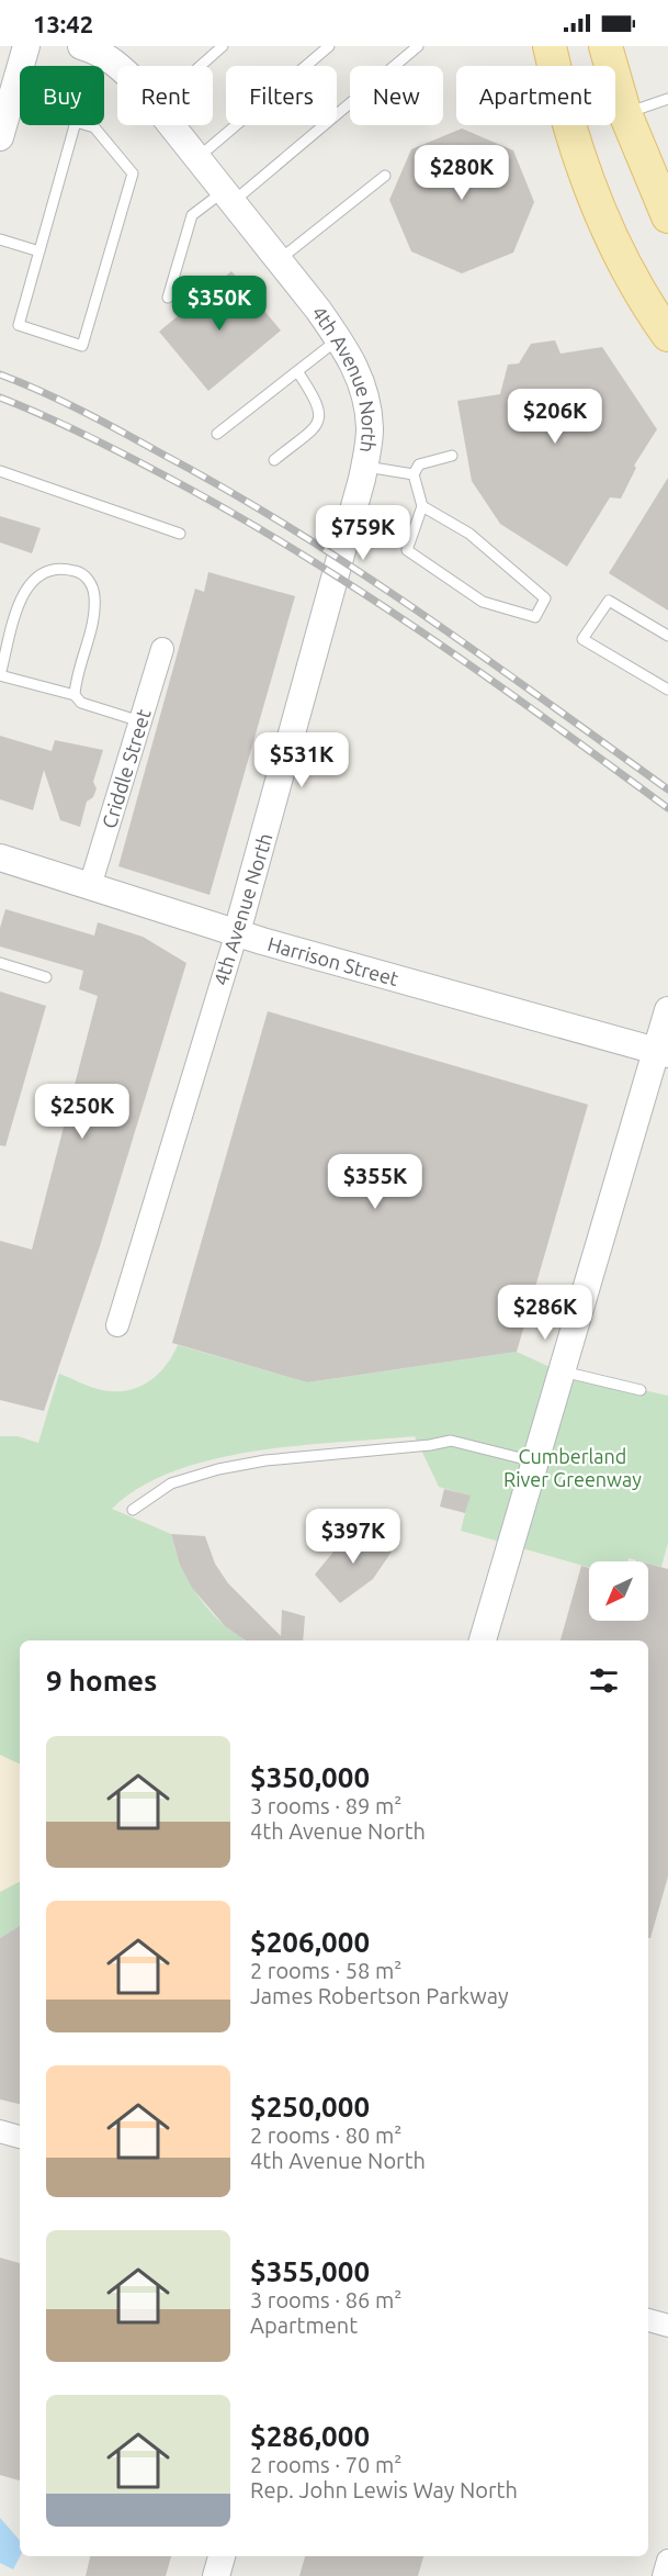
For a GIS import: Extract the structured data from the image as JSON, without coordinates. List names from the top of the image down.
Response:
{
  "streets": {
    "street": ["4th Avenue North", "Criddle Street", "Harrison Street"]
  },
  "crossings": [
    ["4th Avenue North", "Harrison Street"],
    ["Criddle Street", "Harrison Street"]
  ],
  "parks": ["Cumberland River Greenway"],
  "north": "bottom left",
  "page": {
    "status": "13:42",
    "chip": [
      "Buy",
      "Rent",
      "Filters",
      "New",
      "Apartment"
    ],
    "price": [
      "$280K",
      "$350K",
      "$206K",
      "$759K",
      "$531K",
      "$250K",
      "$355K",
      "$286K",
      "$397K"
    ],
    "heading": "9 homes",
    "list": [
      {
        "name": "$350,000",
        "note": "3 rooms · 89 m² · 4th Avenue North"
      },
      {
        "name": "$206,000",
        "note": "2 rooms · 58 m² · James Robertson Parkway"
      },
      {
        "name": "$250,000",
        "note": "2 rooms · 80 m² · 4th Avenue North"
      },
      {
        "name": "$355,000",
        "note": "3 rooms · 86 m² · Apartment"
      },
      {
        "name": "$286,000",
        "note": "2 rooms · 70 m² · Rep. John Lewis Way North"
      }
    ]
  }
}
